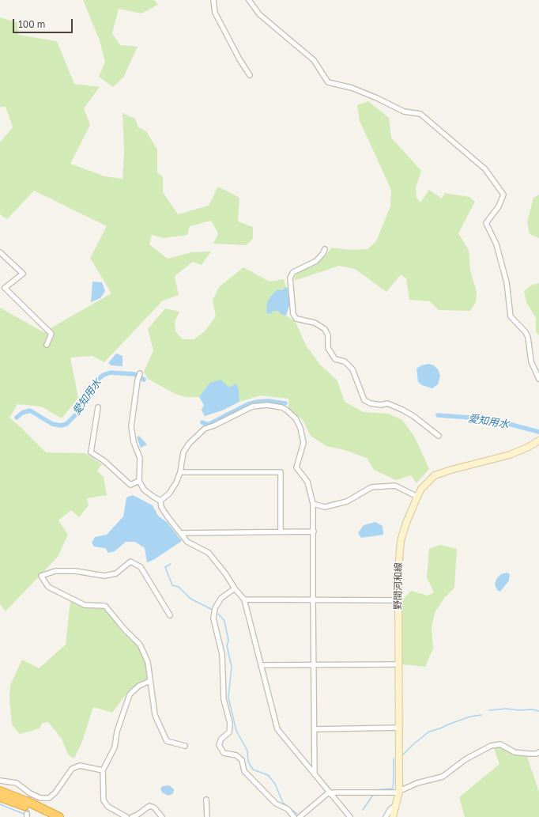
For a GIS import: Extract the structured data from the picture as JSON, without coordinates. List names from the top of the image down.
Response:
{
  "streets": {
    "main road": ["野間河和線"]
  },
  "water": ["愛知用水"],
  "scale_bar": "100 m"
}
